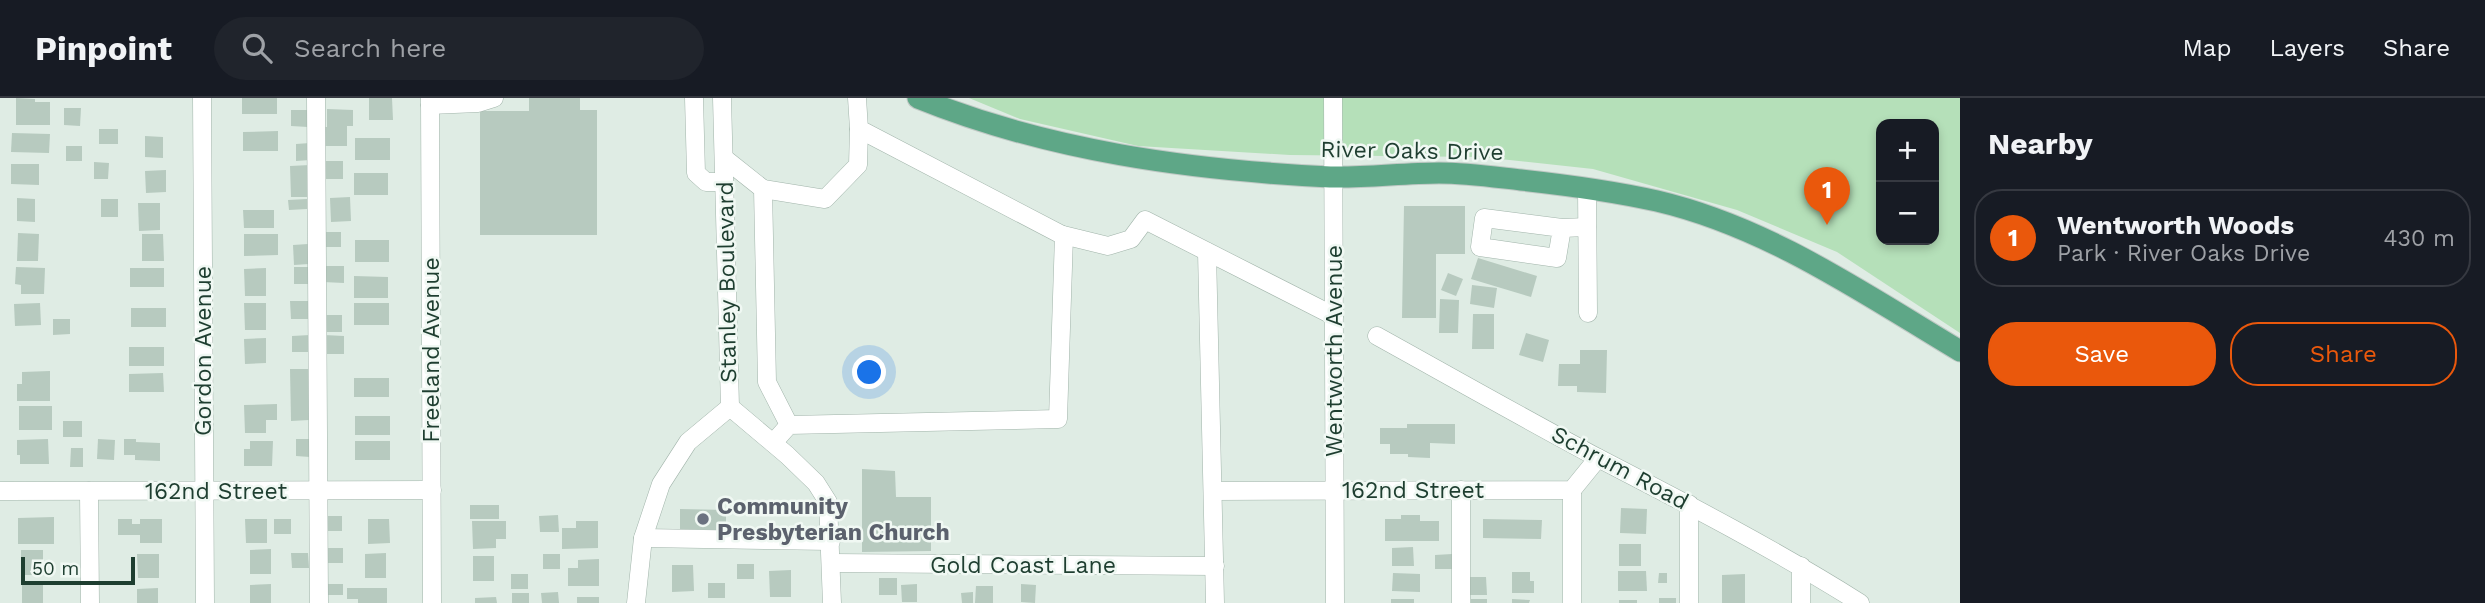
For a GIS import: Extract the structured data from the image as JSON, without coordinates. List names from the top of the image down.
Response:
{
  "streets": {
    "main road": ["River Oaks Drive"],
    "street": [
      "Stanley Boulevard",
      "Freeland Avenue",
      "Gordon Avenue",
      "Wentworth Avenue",
      "Schrum Road",
      "162nd Street",
      "Gold Coast Lane"
    ]
  },
  "crossings": [
    ["River Oaks Drive", "Wentworth Avenue"],
    ["Freeland Avenue", "162nd Street"],
    ["Gordon Avenue", "162nd Street"],
    ["Wentworth Avenue", "162nd Street"]
  ],
  "places": ["Community Presbyterian Church"],
  "scale_bar": "50 m",
  "page": {
    "header": "Pinpoint",
    "search": "Search here",
    "nav": ["Map", "Layers", "Share"],
    "heading": "Nearby",
    "map_buttons": ["+", "−"],
    "pins": "1",
    "list": [
      {
        "mark": "1",
        "name": "Wentworth Woods",
        "note": "Park · River Oaks Drive",
        "value": "430 m"
      }
    ],
    "buttons": ["Save", "Share"],
    "scale": "50 m"
  }
}
